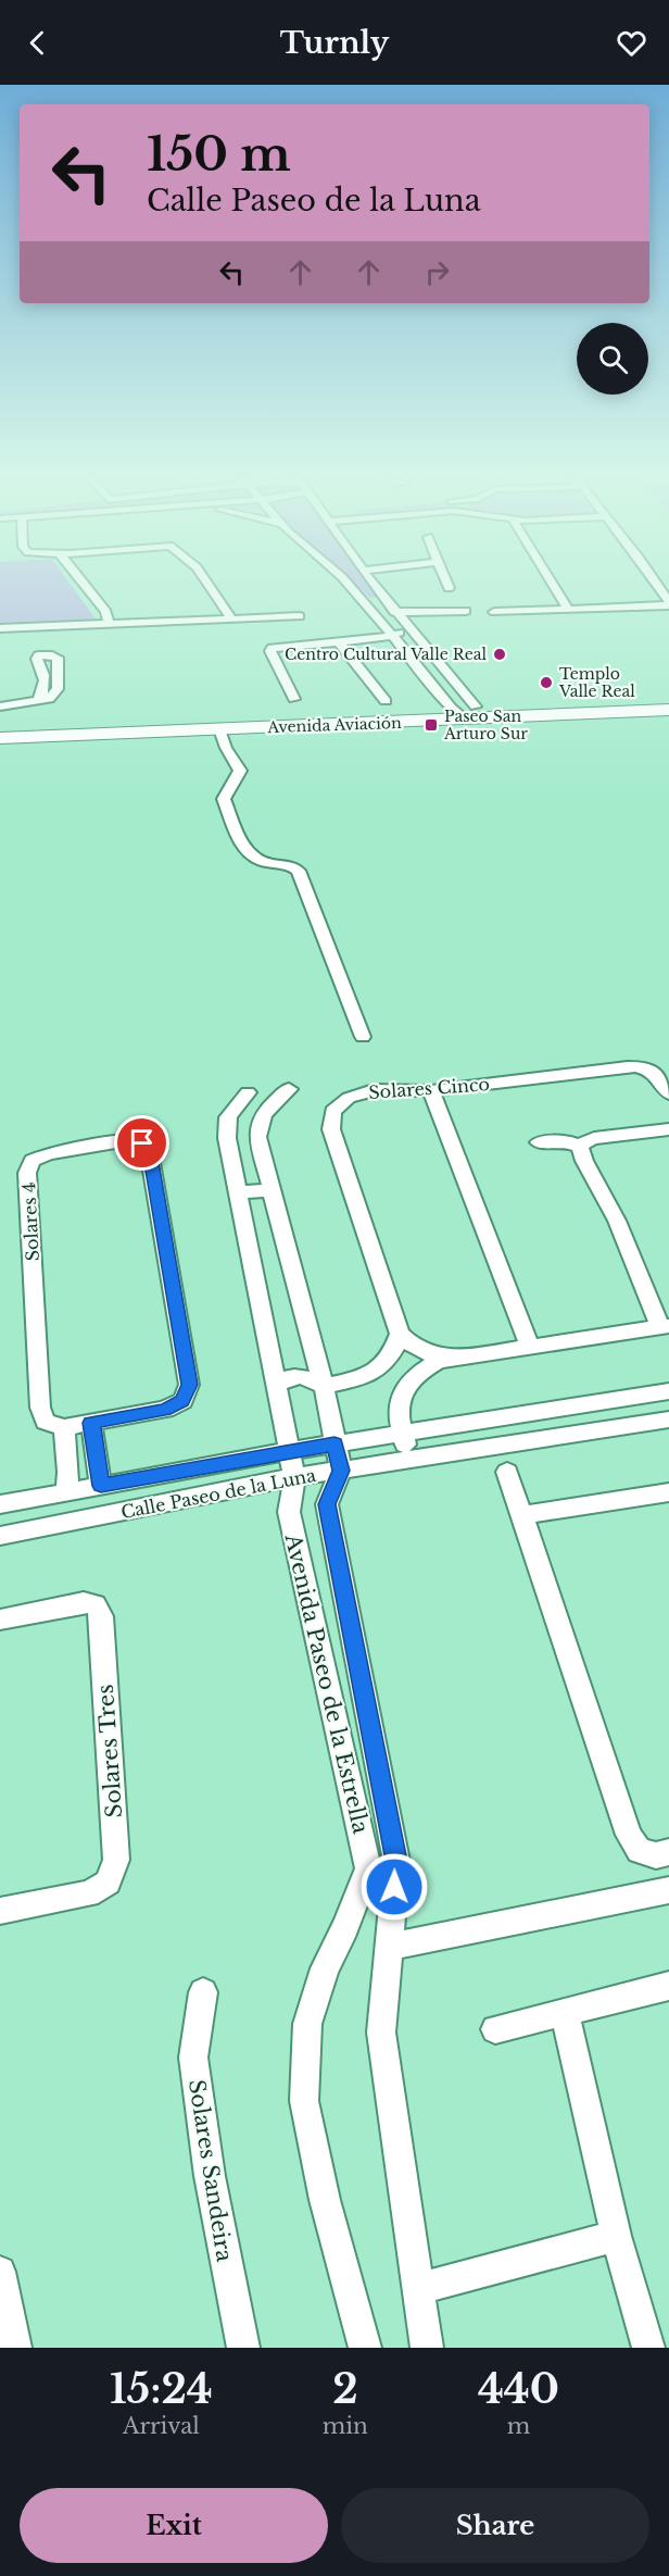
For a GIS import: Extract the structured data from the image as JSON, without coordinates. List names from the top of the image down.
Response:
{
  "streets": {
    "main road": ["Avenida Aviación"],
    "street": [
      "Solares Cinco",
      "Solares 4",
      "Calle Paseo de la Luna",
      "Avenida Paseo de la Estrella",
      "Solares Tres",
      "Solares Sandeira"
    ]
  },
  "crossings": [
    ["Calle Paseo de la Luna", "Avenida Paseo de la Estrella"]
  ],
  "places": {
    "other": ["Centro Cultural Valle Real", "Templo Valle Real"],
    "transit": ["Paseo San Arturo Sur"]
  },
  "page": {
    "header": "Turnly",
    "turn": ["150 m", "Calle Paseo de la Luna"],
    "eta": [
      "15:24",
      "Arrival",
      "2",
      "min",
      "440",
      "m"
    ],
    "buttons": ["Exit", "Share"]
  }
}
